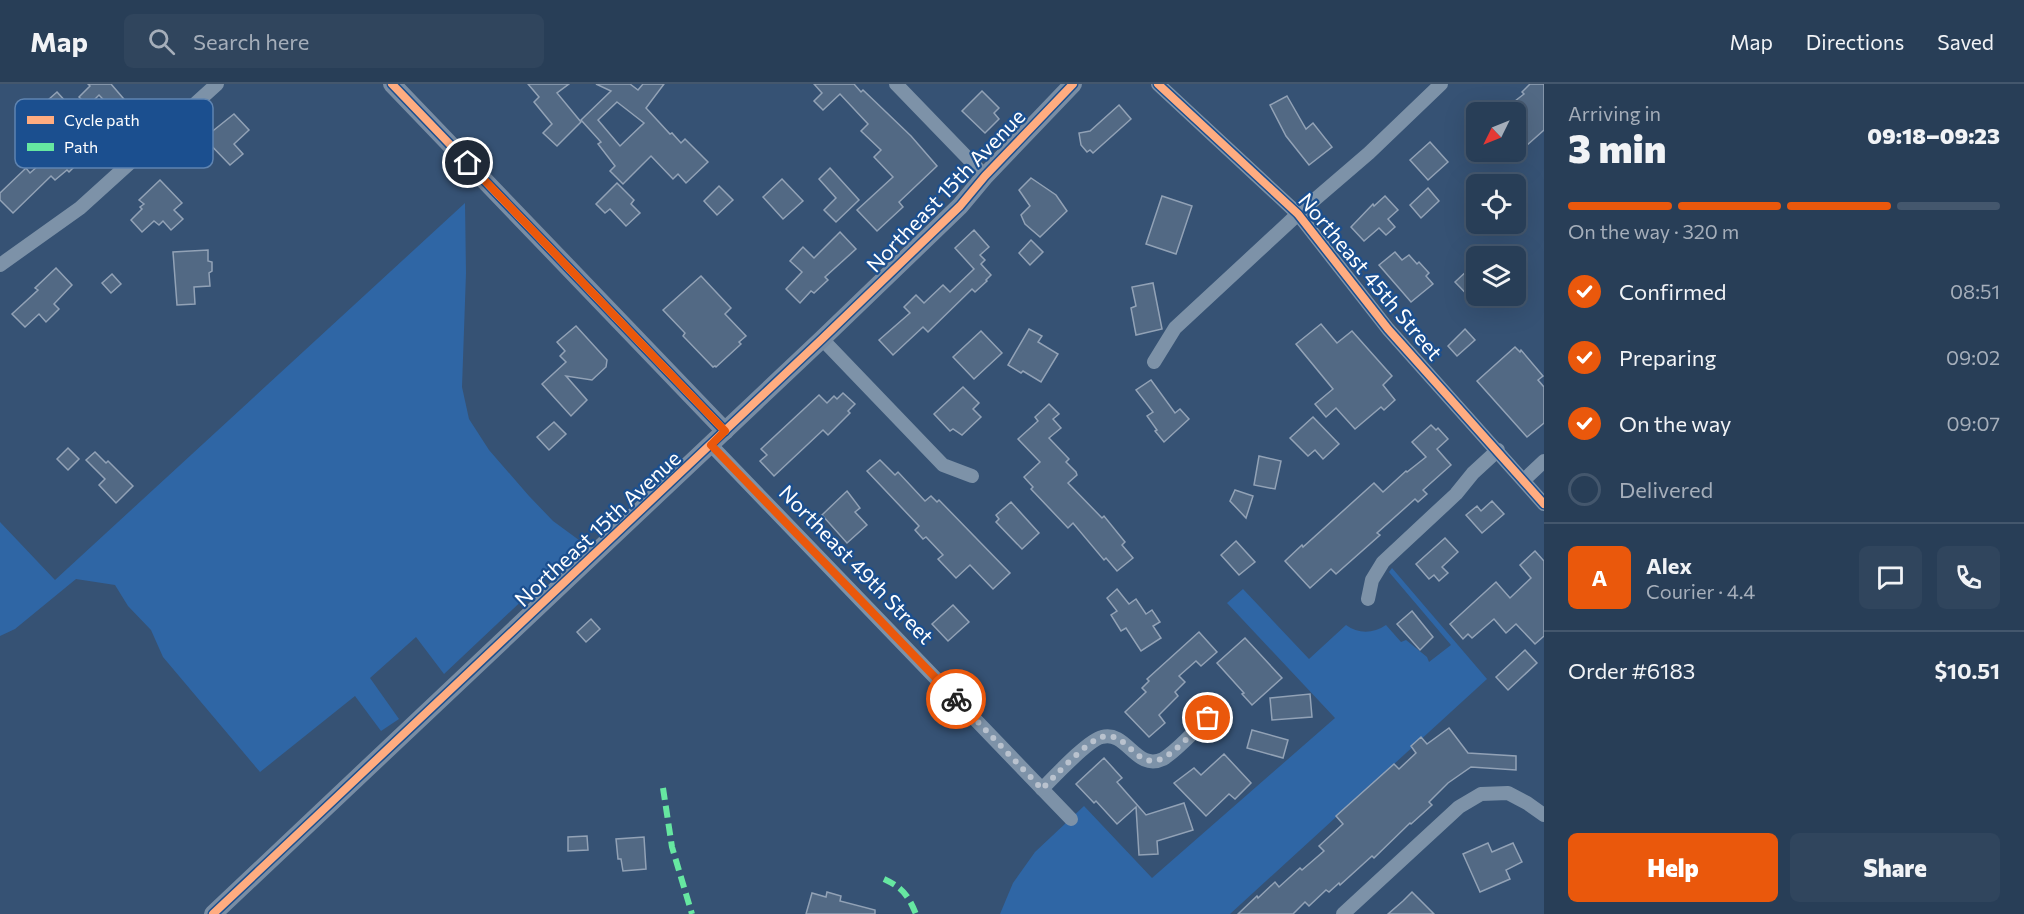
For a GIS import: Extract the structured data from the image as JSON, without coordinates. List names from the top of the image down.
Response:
{
  "streets": {
    "street": ["Northeast 15th Avenue", "Northeast 45th Street", "Northeast 49th Street"]
  },
  "crossings": [
    ["Northeast 15th Avenue", "Northeast 49th Street"]
  ],
  "legend": ["Cycle path", "Path"],
  "north": "bottom left",
  "page": {
    "header": "Map",
    "search": "Search here",
    "nav": ["Map", "Directions", "Saved"],
    "heading": ["3 min", "Arriving in", "09:18–09:23"],
    "panel": [
      "Alex",
      "Courier · 4.4",
      "Order #6183",
      "$10.51"
    ],
    "bar": "On the way · 320 m",
    "list": [
      ["Confirmed", "08:51"],
      ["Preparing", "09:02"],
      ["On the way", "09:07"],
      "Delivered"
    ],
    "round": "A",
    "buttons": ["Help", "Share"]
  }
}
